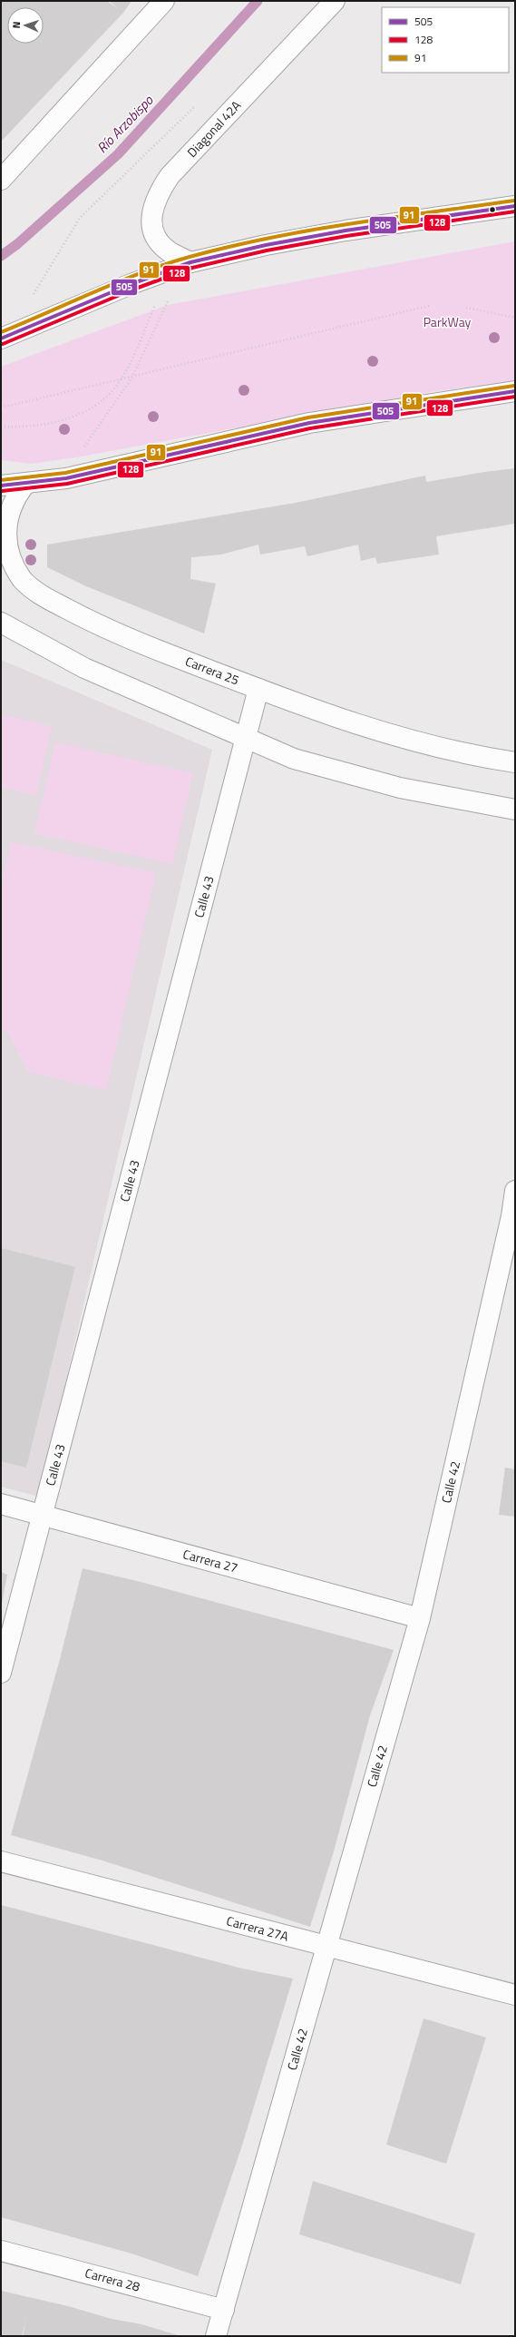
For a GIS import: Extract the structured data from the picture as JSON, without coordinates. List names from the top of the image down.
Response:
{
  "streets": {
    "street": [
      "Diagonal 42A",
      "Carrera 25",
      "Calle 43",
      "Calle 42",
      "Carrera 27",
      "Carrera 27A",
      "Carrera 28"
    ]
  },
  "crossings": [
    ["Carrera 25", "Calle 43"],
    ["Calle 43", "Carrera 27"],
    ["Calle 42", "Carrera 27"],
    ["Calle 42", "Carrera 27A"],
    ["Calle 42", "Carrera 28"]
  ],
  "water": ["Río Arzobispo"],
  "parks": ["ParkWay"],
  "lines": ["transit line 91", "transit line 505", "transit line 128"],
  "legend": ["505", "128", "91"],
  "north": "left"
}
